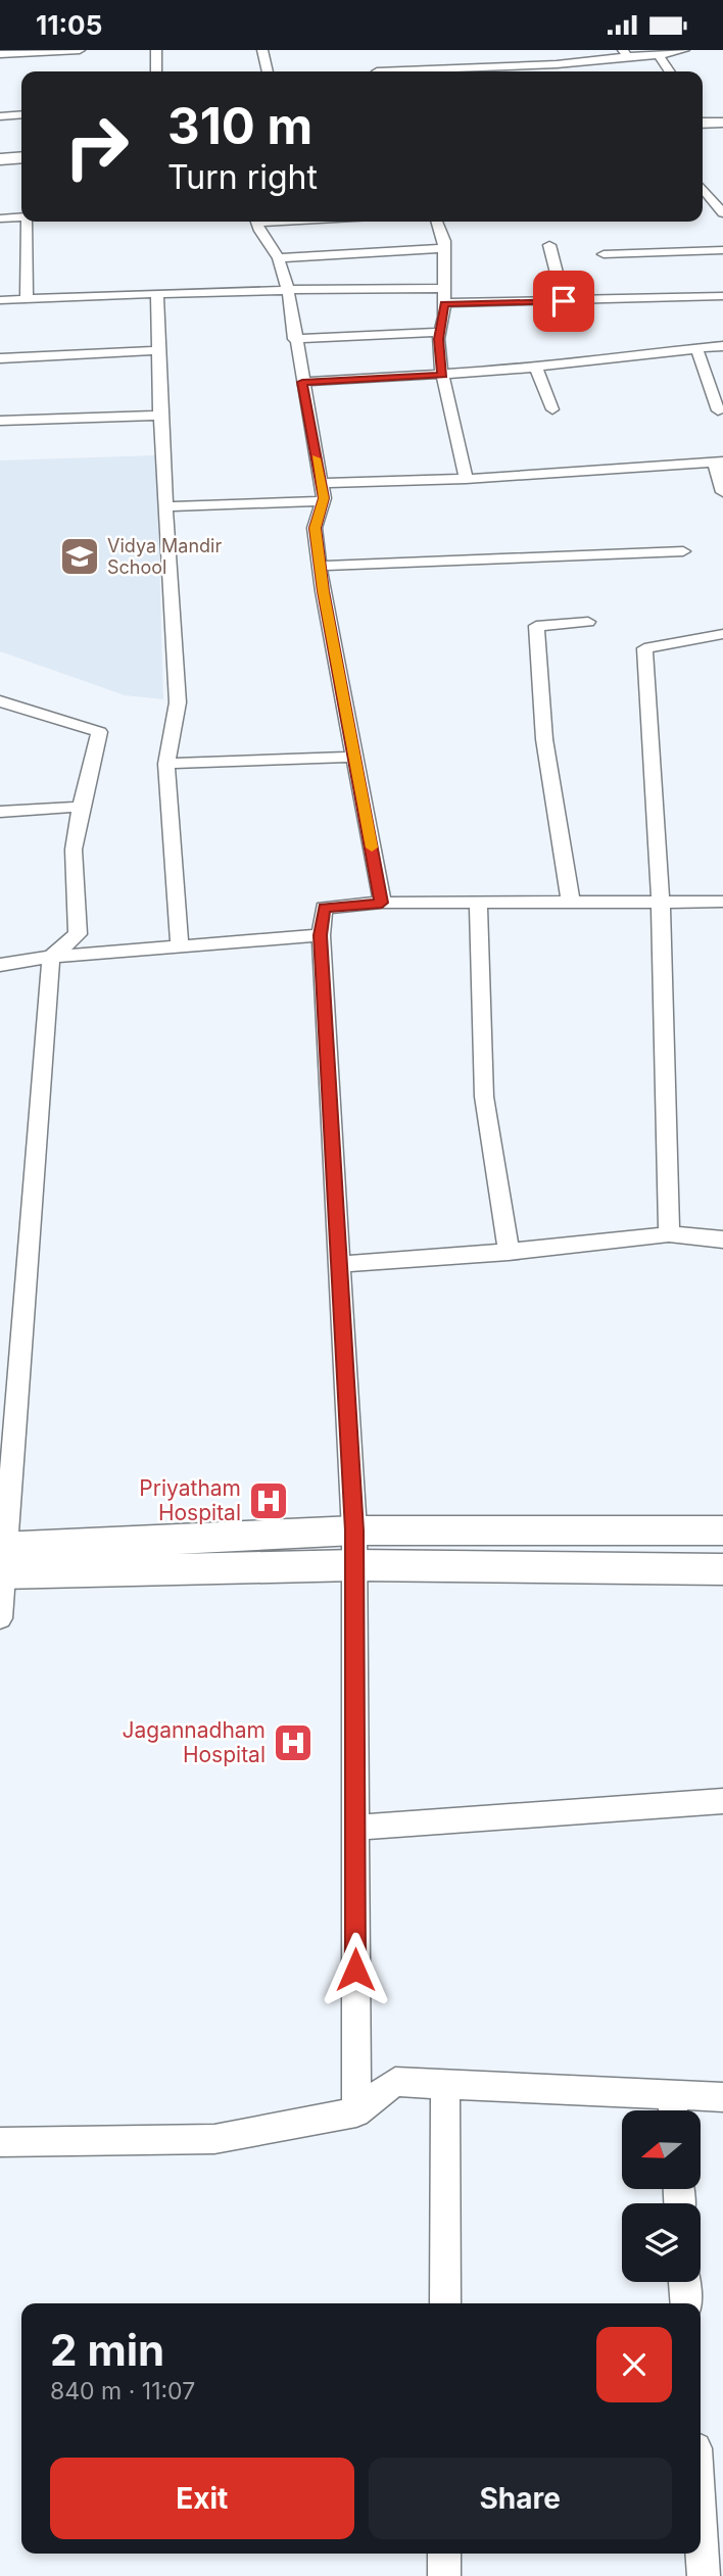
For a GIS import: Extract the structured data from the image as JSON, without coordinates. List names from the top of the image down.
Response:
{
  "places": {
    "school or university": ["Vidya Mandir School"],
    "hospital": ["Priyatham Hospital", "Jagannadham Hospital"]
  },
  "north": "left",
  "page": {
    "status": "11:05",
    "turn": ["310 m", "Turn right"],
    "heading": ["2 min", "840 m · 11:07"],
    "buttons": ["Exit", "Share"]
  }
}
